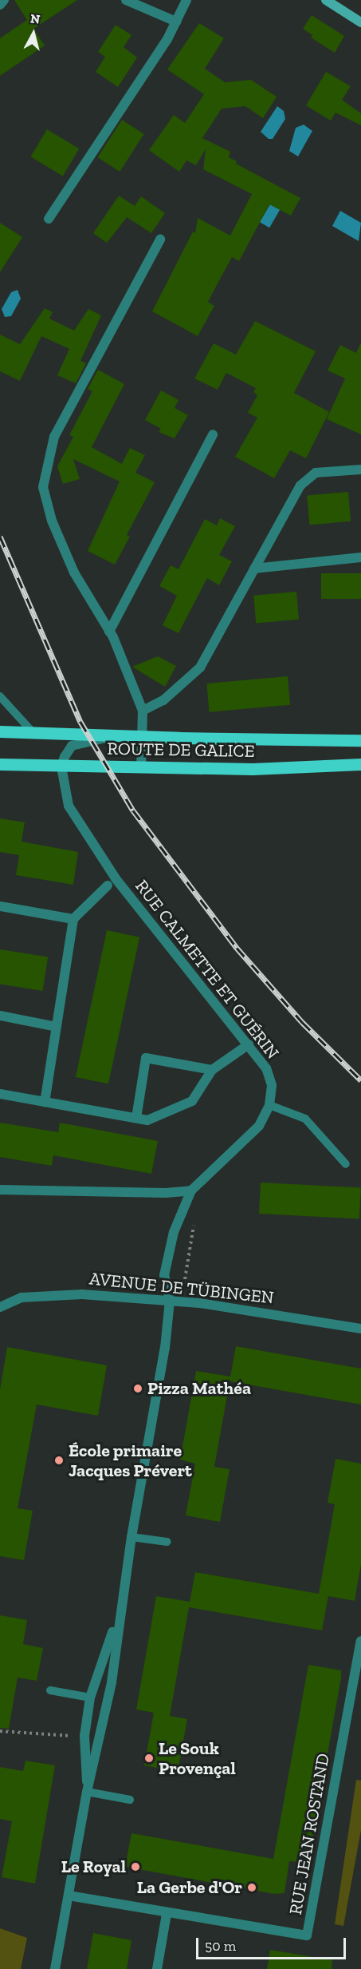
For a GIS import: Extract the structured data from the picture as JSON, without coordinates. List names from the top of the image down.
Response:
{
  "streets": {
    "main road": ["ROUTE DE GALICE"],
    "street": ["RUE CALMETTE ET GUÉRIN", "AVENUE DE TÜBINGEN", "RUE JEAN ROSTAND"]
  },
  "crossings": [
    ["ROUTE DE GALICE", "RUE CALMETTE ET GUÉRIN"],
    ["RUE CALMETTE ET GUÉRIN", "AVENUE DE TÜBINGEN"]
  ],
  "places": [
    "Pizza Mathéa",
    "École primaire Jacques Prévert",
    "Le Souk Provençal",
    "Le Royal",
    "La Gerbe d'Or"
  ],
  "scale_bar": "50 m",
  "north": "top"
}
